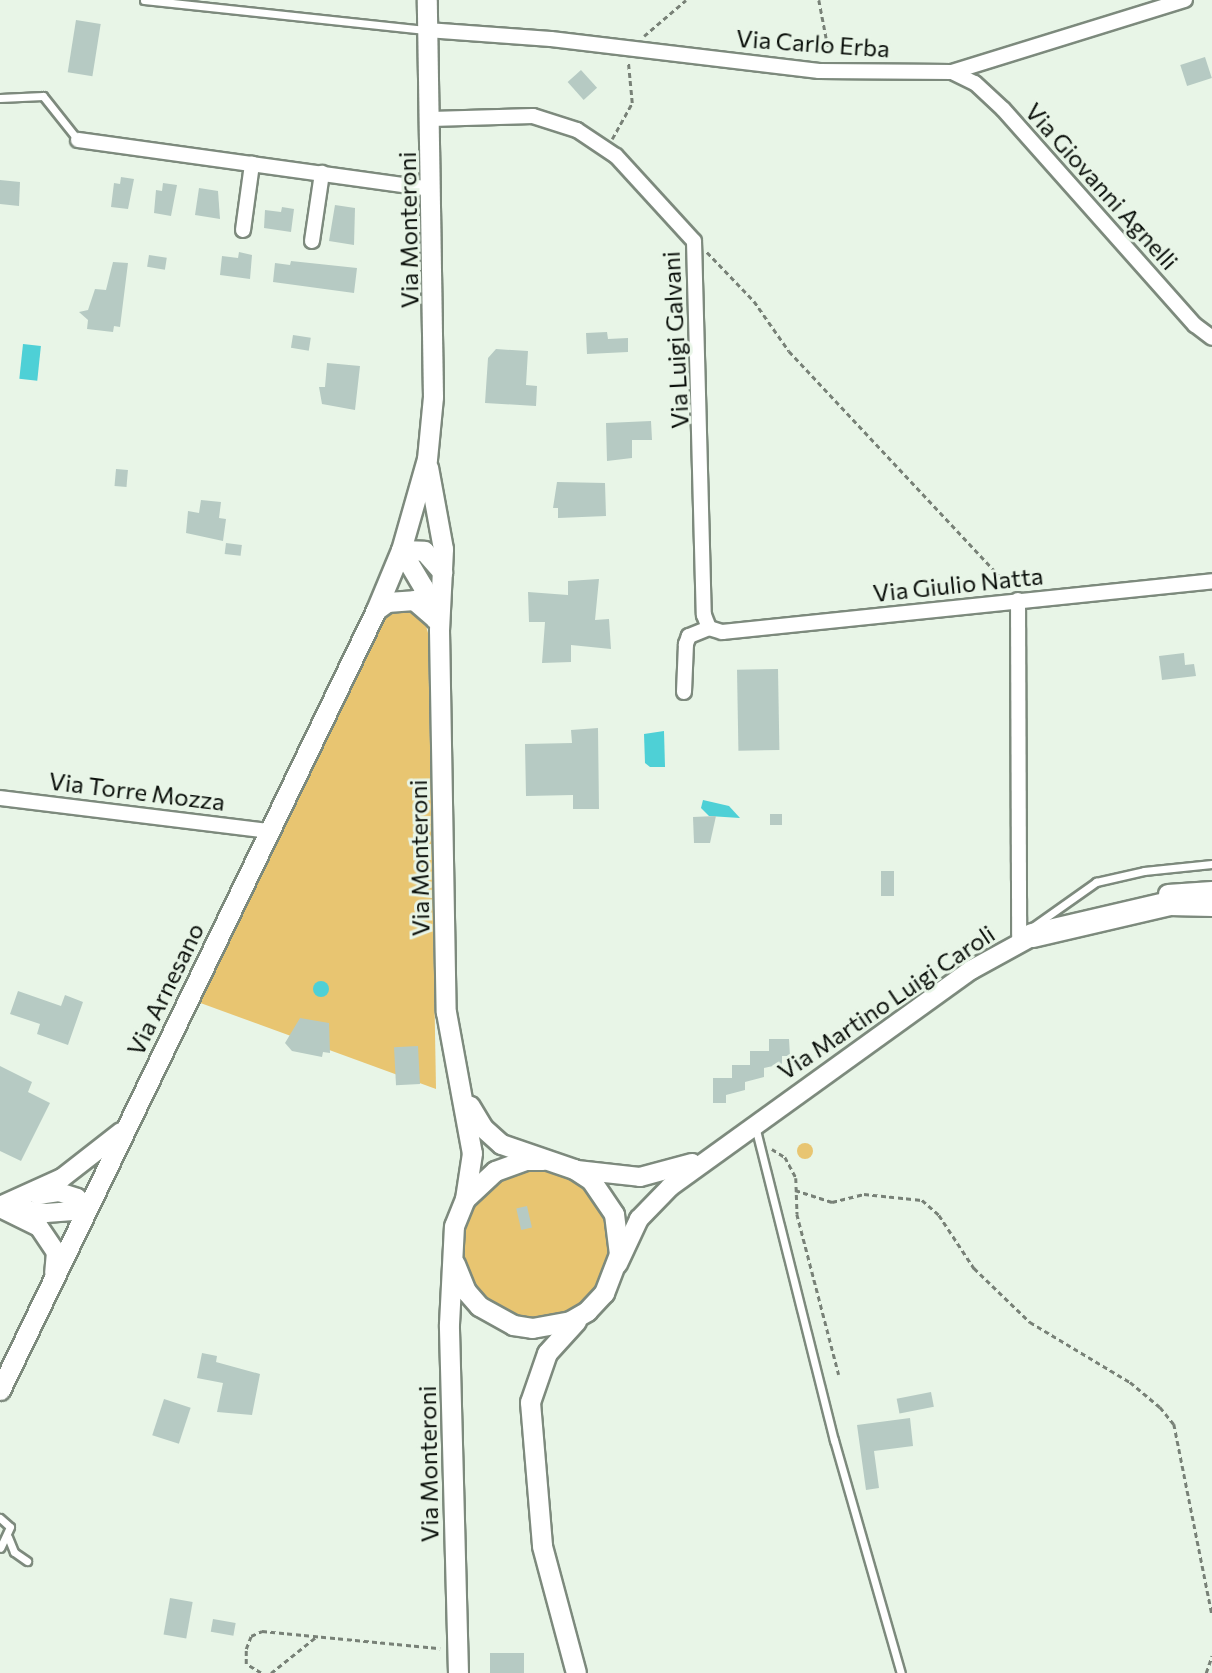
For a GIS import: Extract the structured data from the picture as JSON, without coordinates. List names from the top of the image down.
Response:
{
  "streets": {
    "main road": ["Via Monteroni", "Via Arnesano"],
    "street": [
      "Via Carlo Erba",
      "Via Giovanni Agnelli",
      "Via Luigi Galvani",
      "Via Giulio Natta",
      "Via Torre Mozza",
      "Via Martino Luigi Caroli"
    ]
  },
  "crossings": [
    ["Via Carlo Erba", "Via Giovanni Agnelli"],
    ["Via Carlo Erba", "Via Monteroni"],
    ["Via Monteroni", "Via Luigi Galvani"],
    ["Via Monteroni", "Via Arnesano"],
    ["Via Monteroni", "Via Martino Luigi Caroli"],
    ["Via Luigi Galvani", "Via Giulio Natta"],
    ["Via Torre Mozza", "Via Arnesano"]
  ]
}
